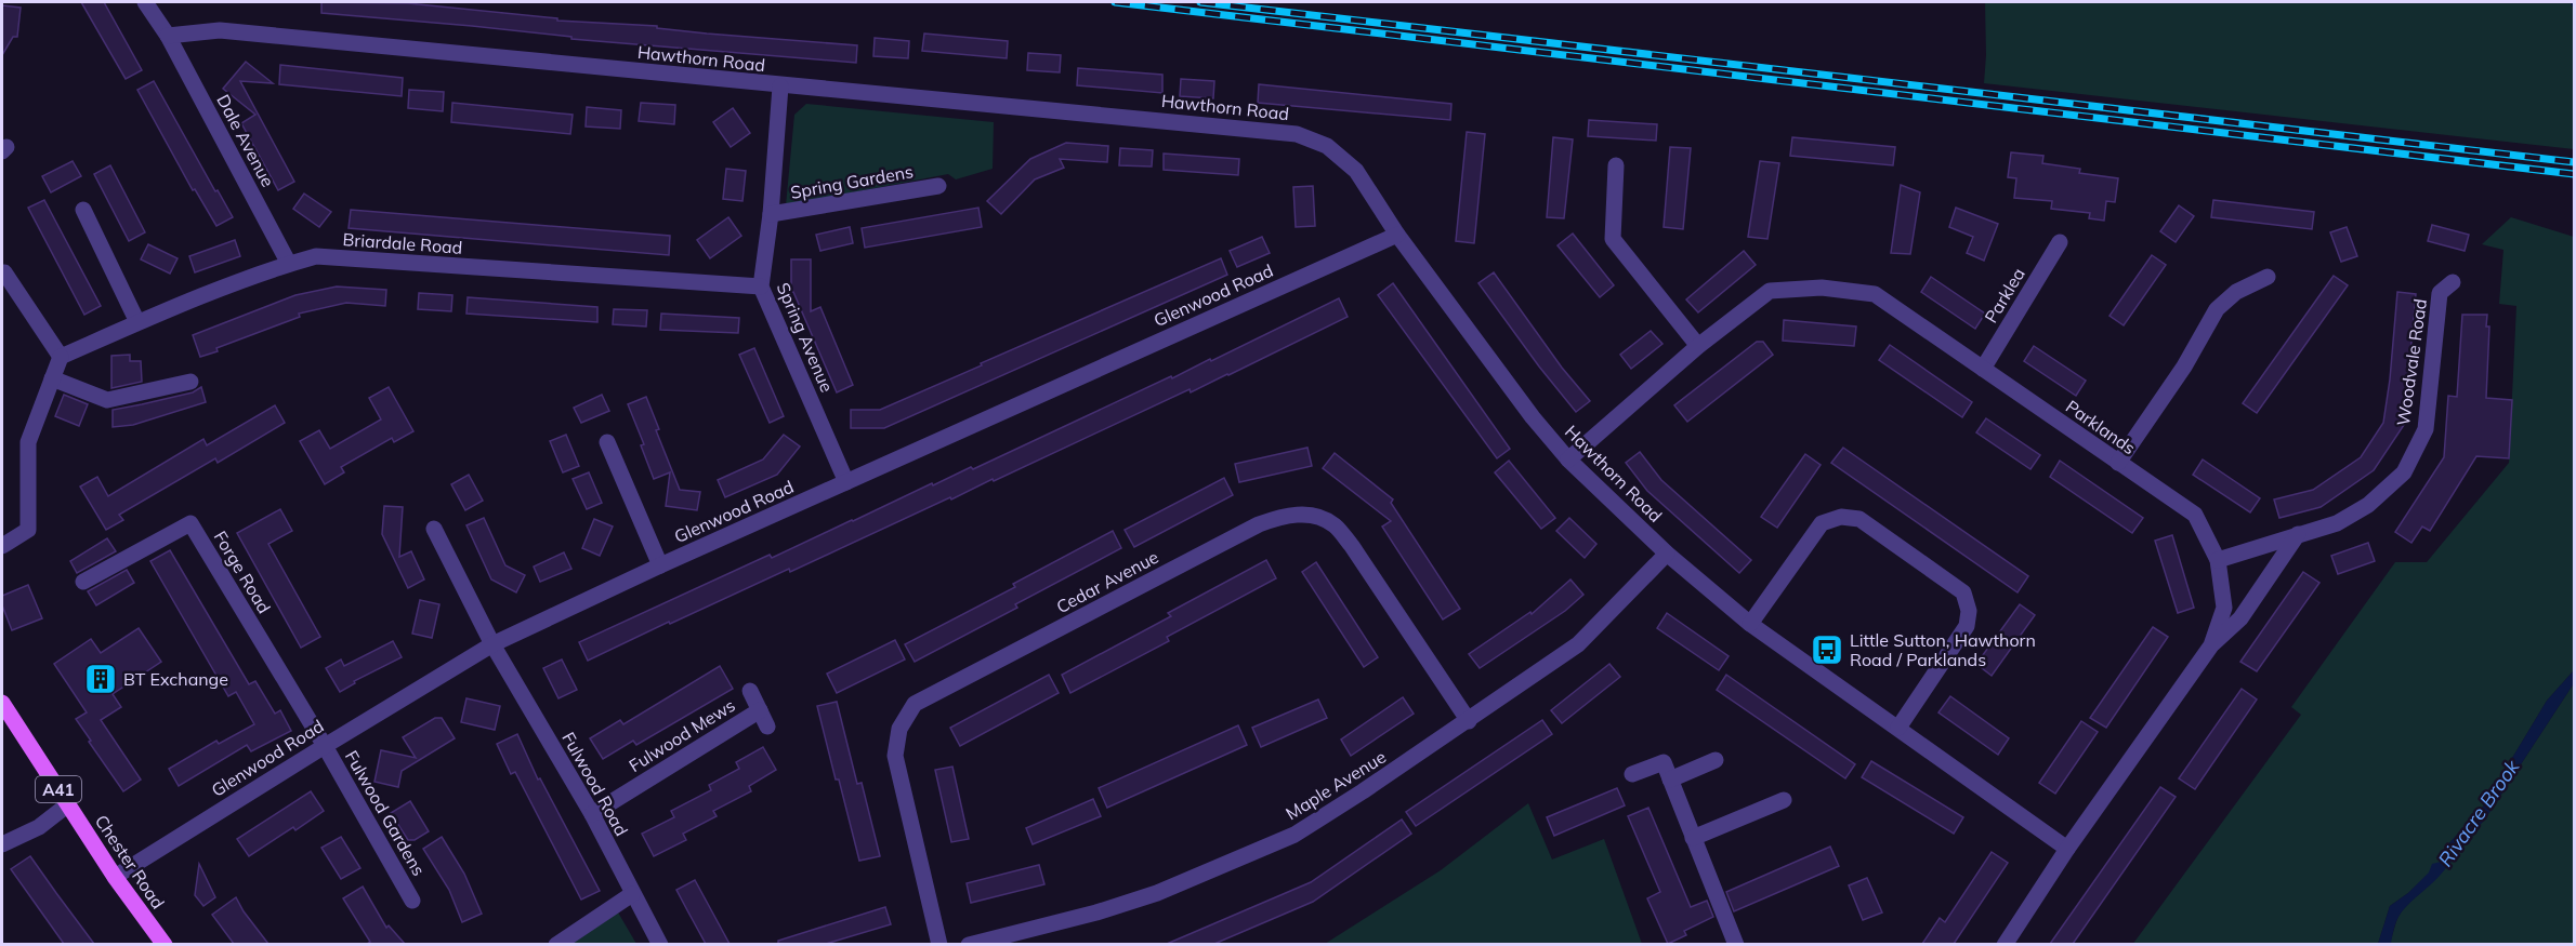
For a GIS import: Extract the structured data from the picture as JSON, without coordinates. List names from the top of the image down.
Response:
{
  "streets": {
    "main road": ["A41", "Chester Road"],
    "street": [
      "Hawthorn Road",
      "Dale Avenue",
      "Spring Gardens",
      "Briardale Road",
      "Glenwood Road",
      "Parklea",
      "Spring Avenue",
      "Woodvale Road",
      "Parklands",
      "Forge Road",
      "Cedar Avenue",
      "Fulwood Mews",
      "Fulwood Road",
      "Maple Avenue",
      "Fulwood Gardens"
    ]
  },
  "crossings": [
    ["Hawthorn Road", "Dale Avenue"],
    ["Hawthorn Road", "Glenwood Road"],
    ["Hawthorn Road", "Spring Avenue"],
    ["Hawthorn Road", "Parklands"],
    ["Hawthorn Road", "Maple Avenue"],
    ["Dale Avenue", "Briardale Road"],
    ["Spring Gardens", "Spring Avenue"],
    ["Briardale Road", "Spring Avenue"],
    ["Glenwood Road", "Spring Avenue"],
    ["Glenwood Road", "Forge Road"],
    ["Glenwood Road", "Fulwood Road"],
    ["Glenwood Road", "Fulwood Gardens"],
    ["Glenwood Road", "Chester Road"],
    ["Parklea", "Parklands"],
    ["Woodvale Road", "Parklands"],
    ["Forge Road", "Fulwood Gardens"],
    ["Cedar Avenue", "Maple Avenue"],
    ["Fulwood Mews", "Fulwood Road"]
  ],
  "water": ["Rivacre Brook"],
  "places": {
    "bus stop": ["Little Sutton, Hawthorn Road / Parklands"],
    "building": ["BT Exchange"]
  }
}
